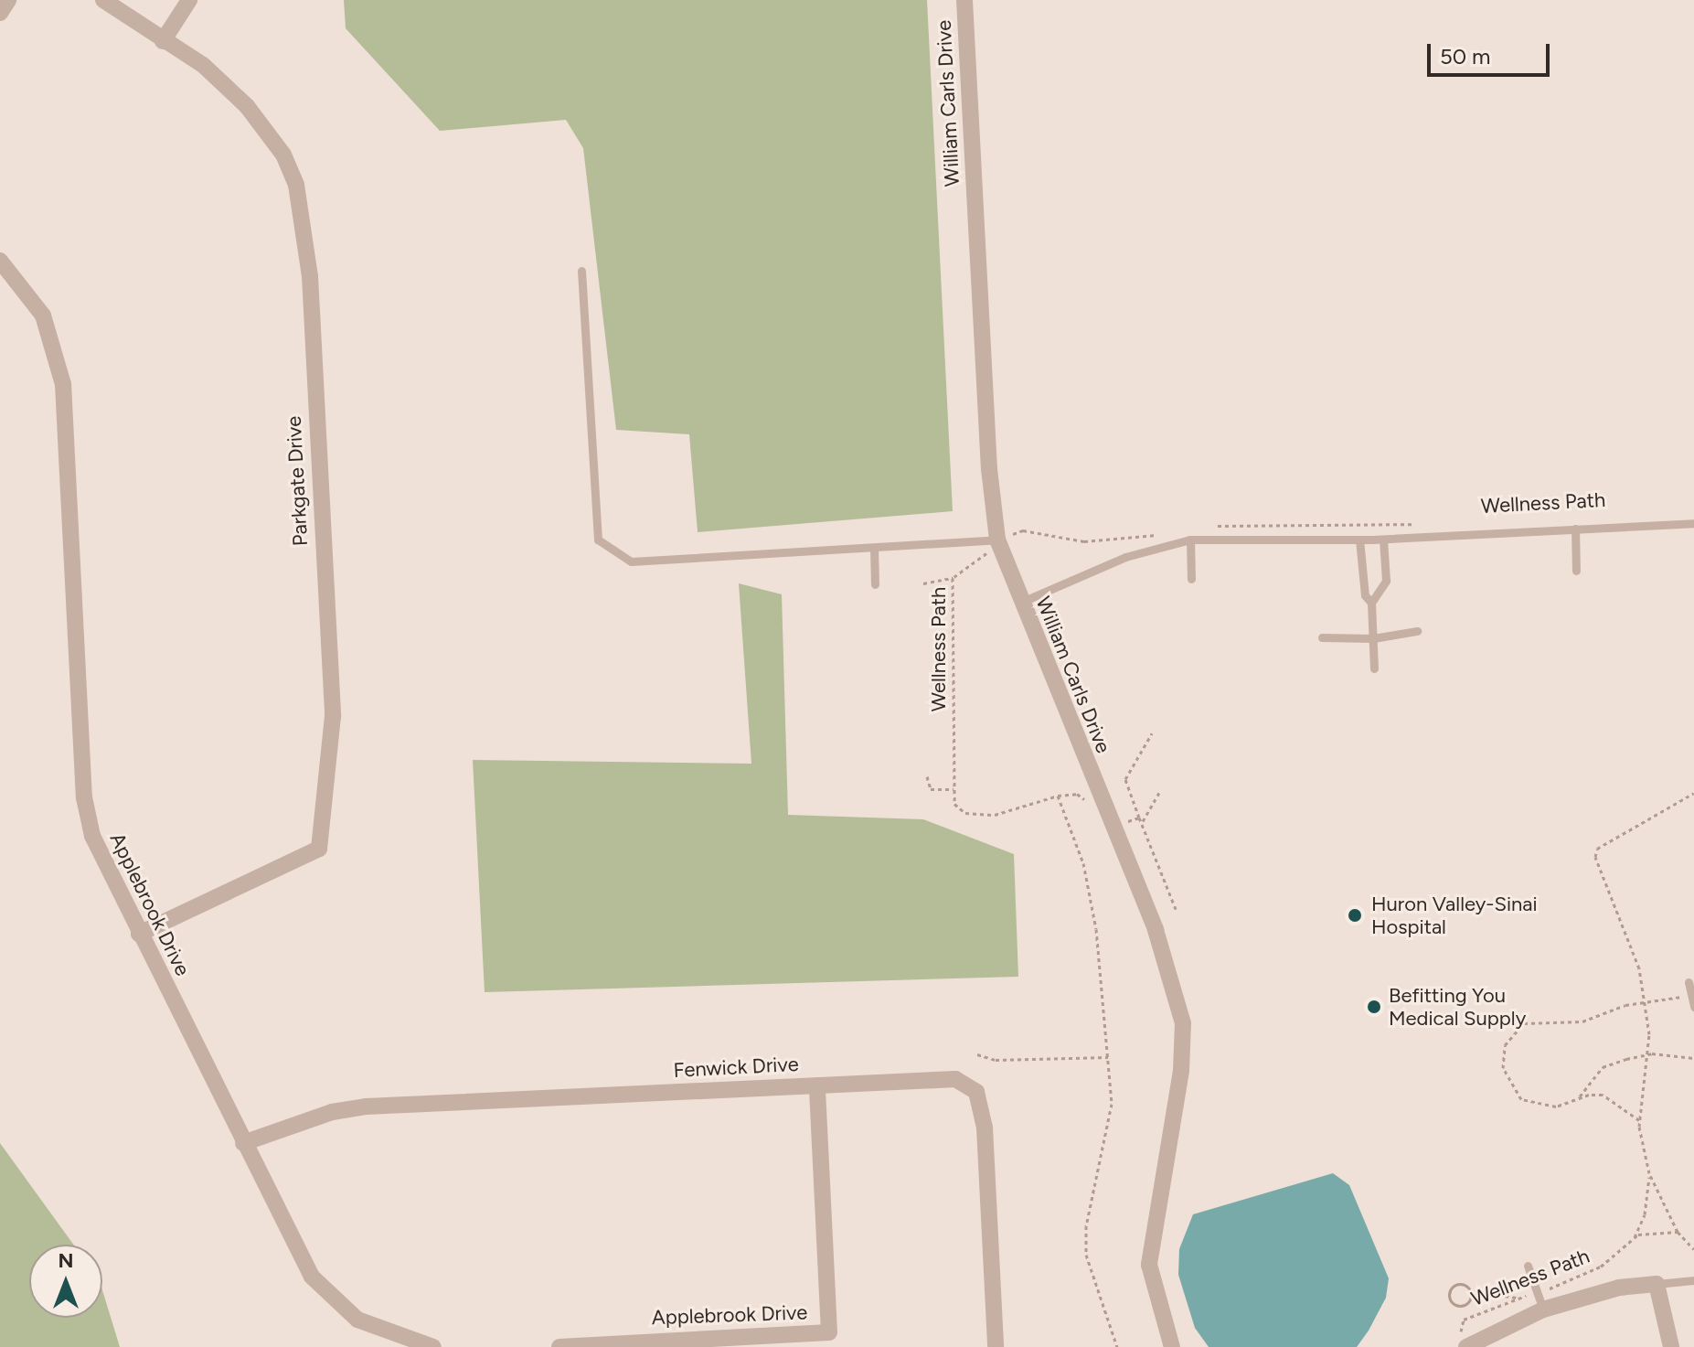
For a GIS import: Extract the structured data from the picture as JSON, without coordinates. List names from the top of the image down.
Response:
{
  "streets": {
    "street": [
      "William Carls Drive",
      "Parkgate Drive",
      "Applebrook Drive",
      "Fenwick Drive"
    ],
    "path": ["Wellness Path"]
  },
  "crossings": [
    ["William Carls Drive", "Wellness Path"],
    ["Parkgate Drive", "Applebrook Drive"],
    ["Applebrook Drive", "Fenwick Drive"]
  ],
  "places": ["Huron Valley-Sinai Hospital", "Befitting You Medical Supply"],
  "scale_bar": "50 m",
  "north": "top"
}
